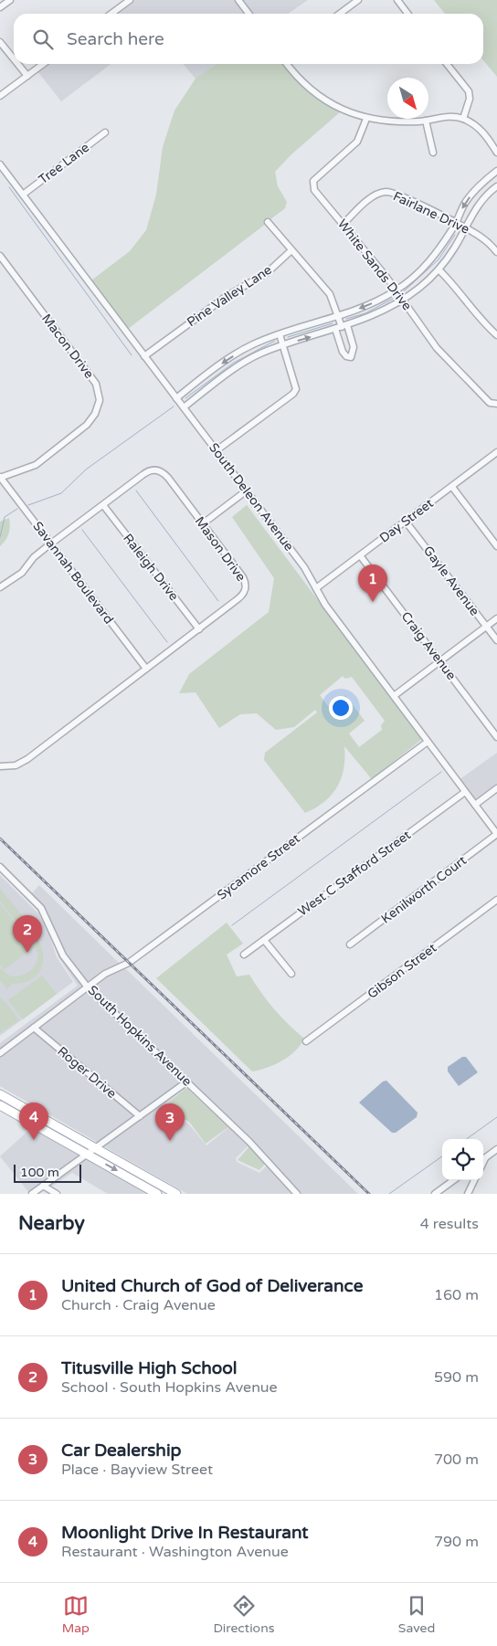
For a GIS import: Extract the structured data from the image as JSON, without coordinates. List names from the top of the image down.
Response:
{
  "streets": {
    "street": [
      "Tree Lane",
      "Fairlane Drive",
      "White Sands Drive",
      "Pine Valley Lane",
      "Macon Drive",
      "South Deleon Avenue",
      "Day Street",
      "Mason Drive",
      "Raleigh Drive",
      "Savannah Boulevard",
      "Gayle Avenue",
      "Craig Avenue",
      "Sycamore Street",
      "West C Stafford Street",
      "Kenilworth Court",
      "Gibson Street",
      "South Hopkins Avenue",
      "Roger Drive"
    ]
  },
  "crossings": [
    ["Tree Lane", "South Deleon Avenue"],
    ["Fairlane Drive", "White Sands Drive"],
    ["Pine Valley Lane", "South Deleon Avenue"],
    ["Macon Drive", "Savannah Boulevard"],
    ["South Deleon Avenue", "Day Street"],
    ["South Deleon Avenue", "Sycamore Street"],
    ["South Deleon Avenue", "West C Stafford Street"],
    ["South Deleon Avenue", "Kenilworth Court"],
    ["Day Street", "Gayle Avenue"],
    ["Day Street", "Craig Avenue"],
    ["Mason Drive", "Raleigh Drive"],
    ["Mason Drive", "Savannah Boulevard"],
    ["Sycamore Street", "South Hopkins Avenue"],
    ["Sycamore Street", "Roger Drive"]
  ],
  "scale_bar": "100 m",
  "north": "bottom right",
  "page": {
    "search": "Search here",
    "pins": [
      "1",
      "2",
      "4",
      "3"
    ],
    "scale": "100 m",
    "heading": ["Nearby", "4 results"],
    "list": [
      {
        "mark": "1",
        "name": "United Church of God of Deliverance",
        "note": "Church · Craig Avenue",
        "value": "160 m"
      },
      {
        "mark": "2",
        "name": "Titusville High School",
        "note": "School · South Hopkins Avenue",
        "value": "590 m"
      },
      {
        "mark": "3",
        "name": "Car Dealership",
        "note": "Place · Bayview Street",
        "value": "700 m"
      },
      {
        "mark": "4",
        "name": "Moonlight Drive In Restaurant",
        "note": "Restaurant · Washington Avenue",
        "value": "790 m"
      }
    ],
    "nav": ["Map", "Directions", "Saved"]
  }
}
